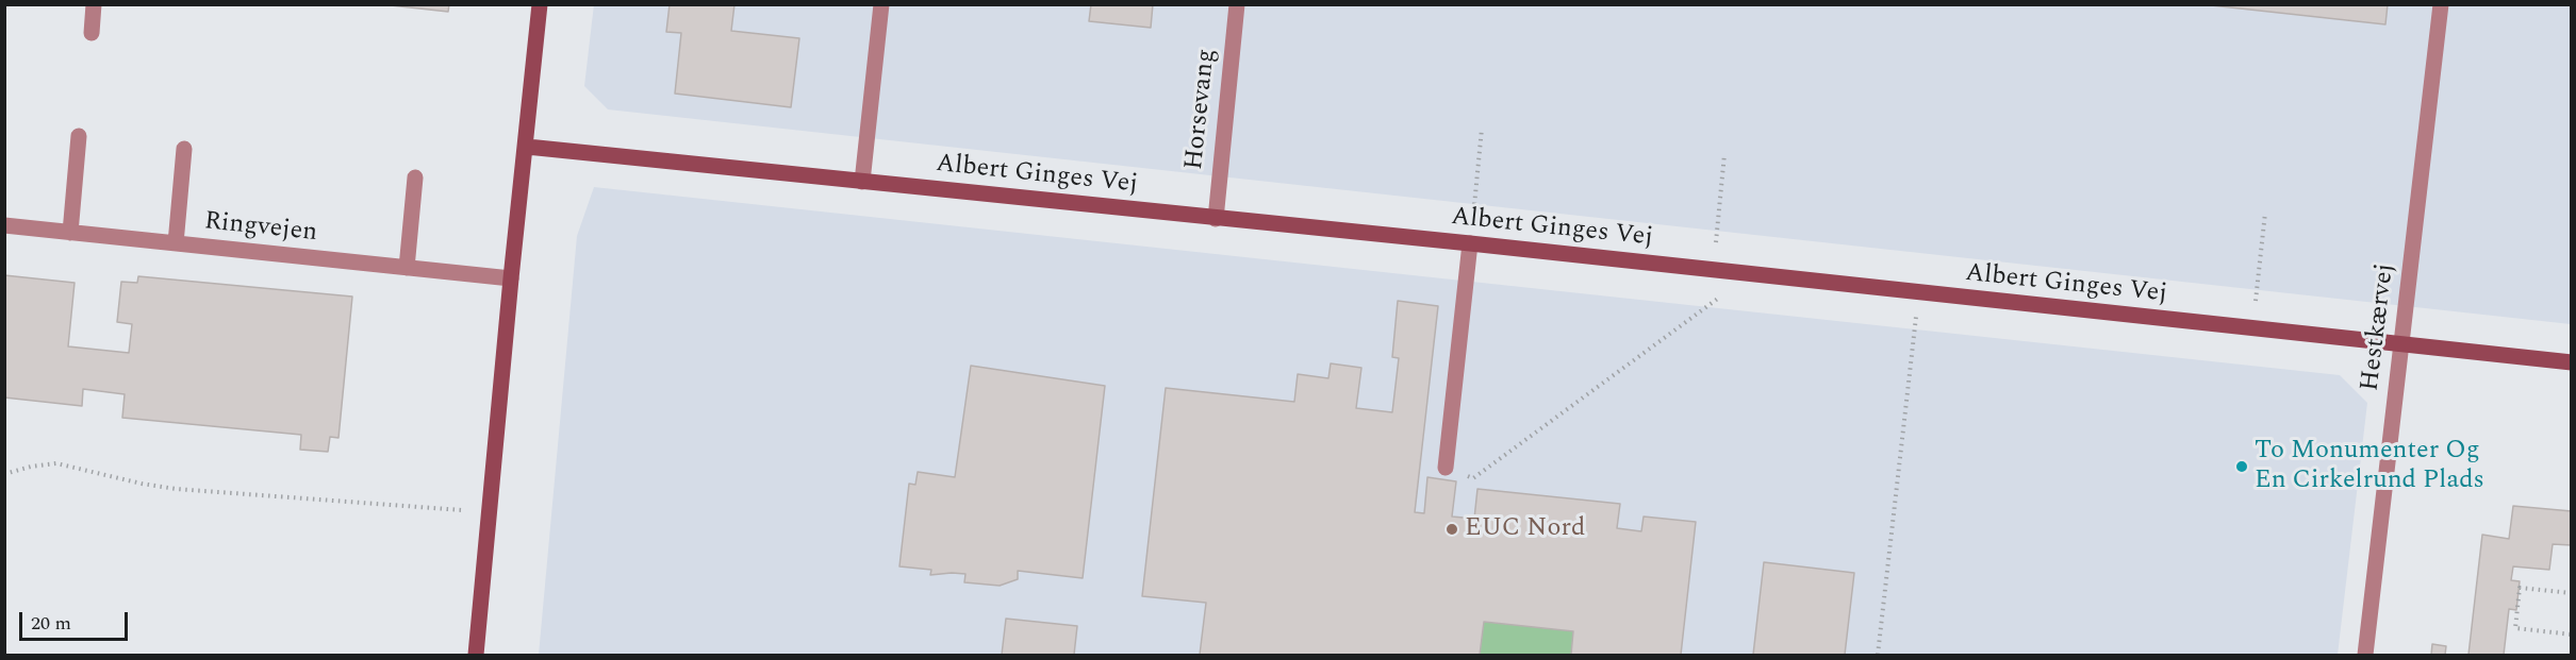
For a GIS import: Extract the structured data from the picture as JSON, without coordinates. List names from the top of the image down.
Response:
{
  "streets": {
    "street": [
      "Horsevang",
      "Albert Ginges Vej",
      "Ringvejen",
      "Hestkærvej"
    ]
  },
  "crossings": [
    ["Horsevang", "Albert Ginges Vej"],
    ["Albert Ginges Vej", "Hestkærvej"]
  ],
  "places": ["To Monumenter Og En Cirkelrund Plads", "EUC Nord"],
  "scale_bar": "20 m"
}
